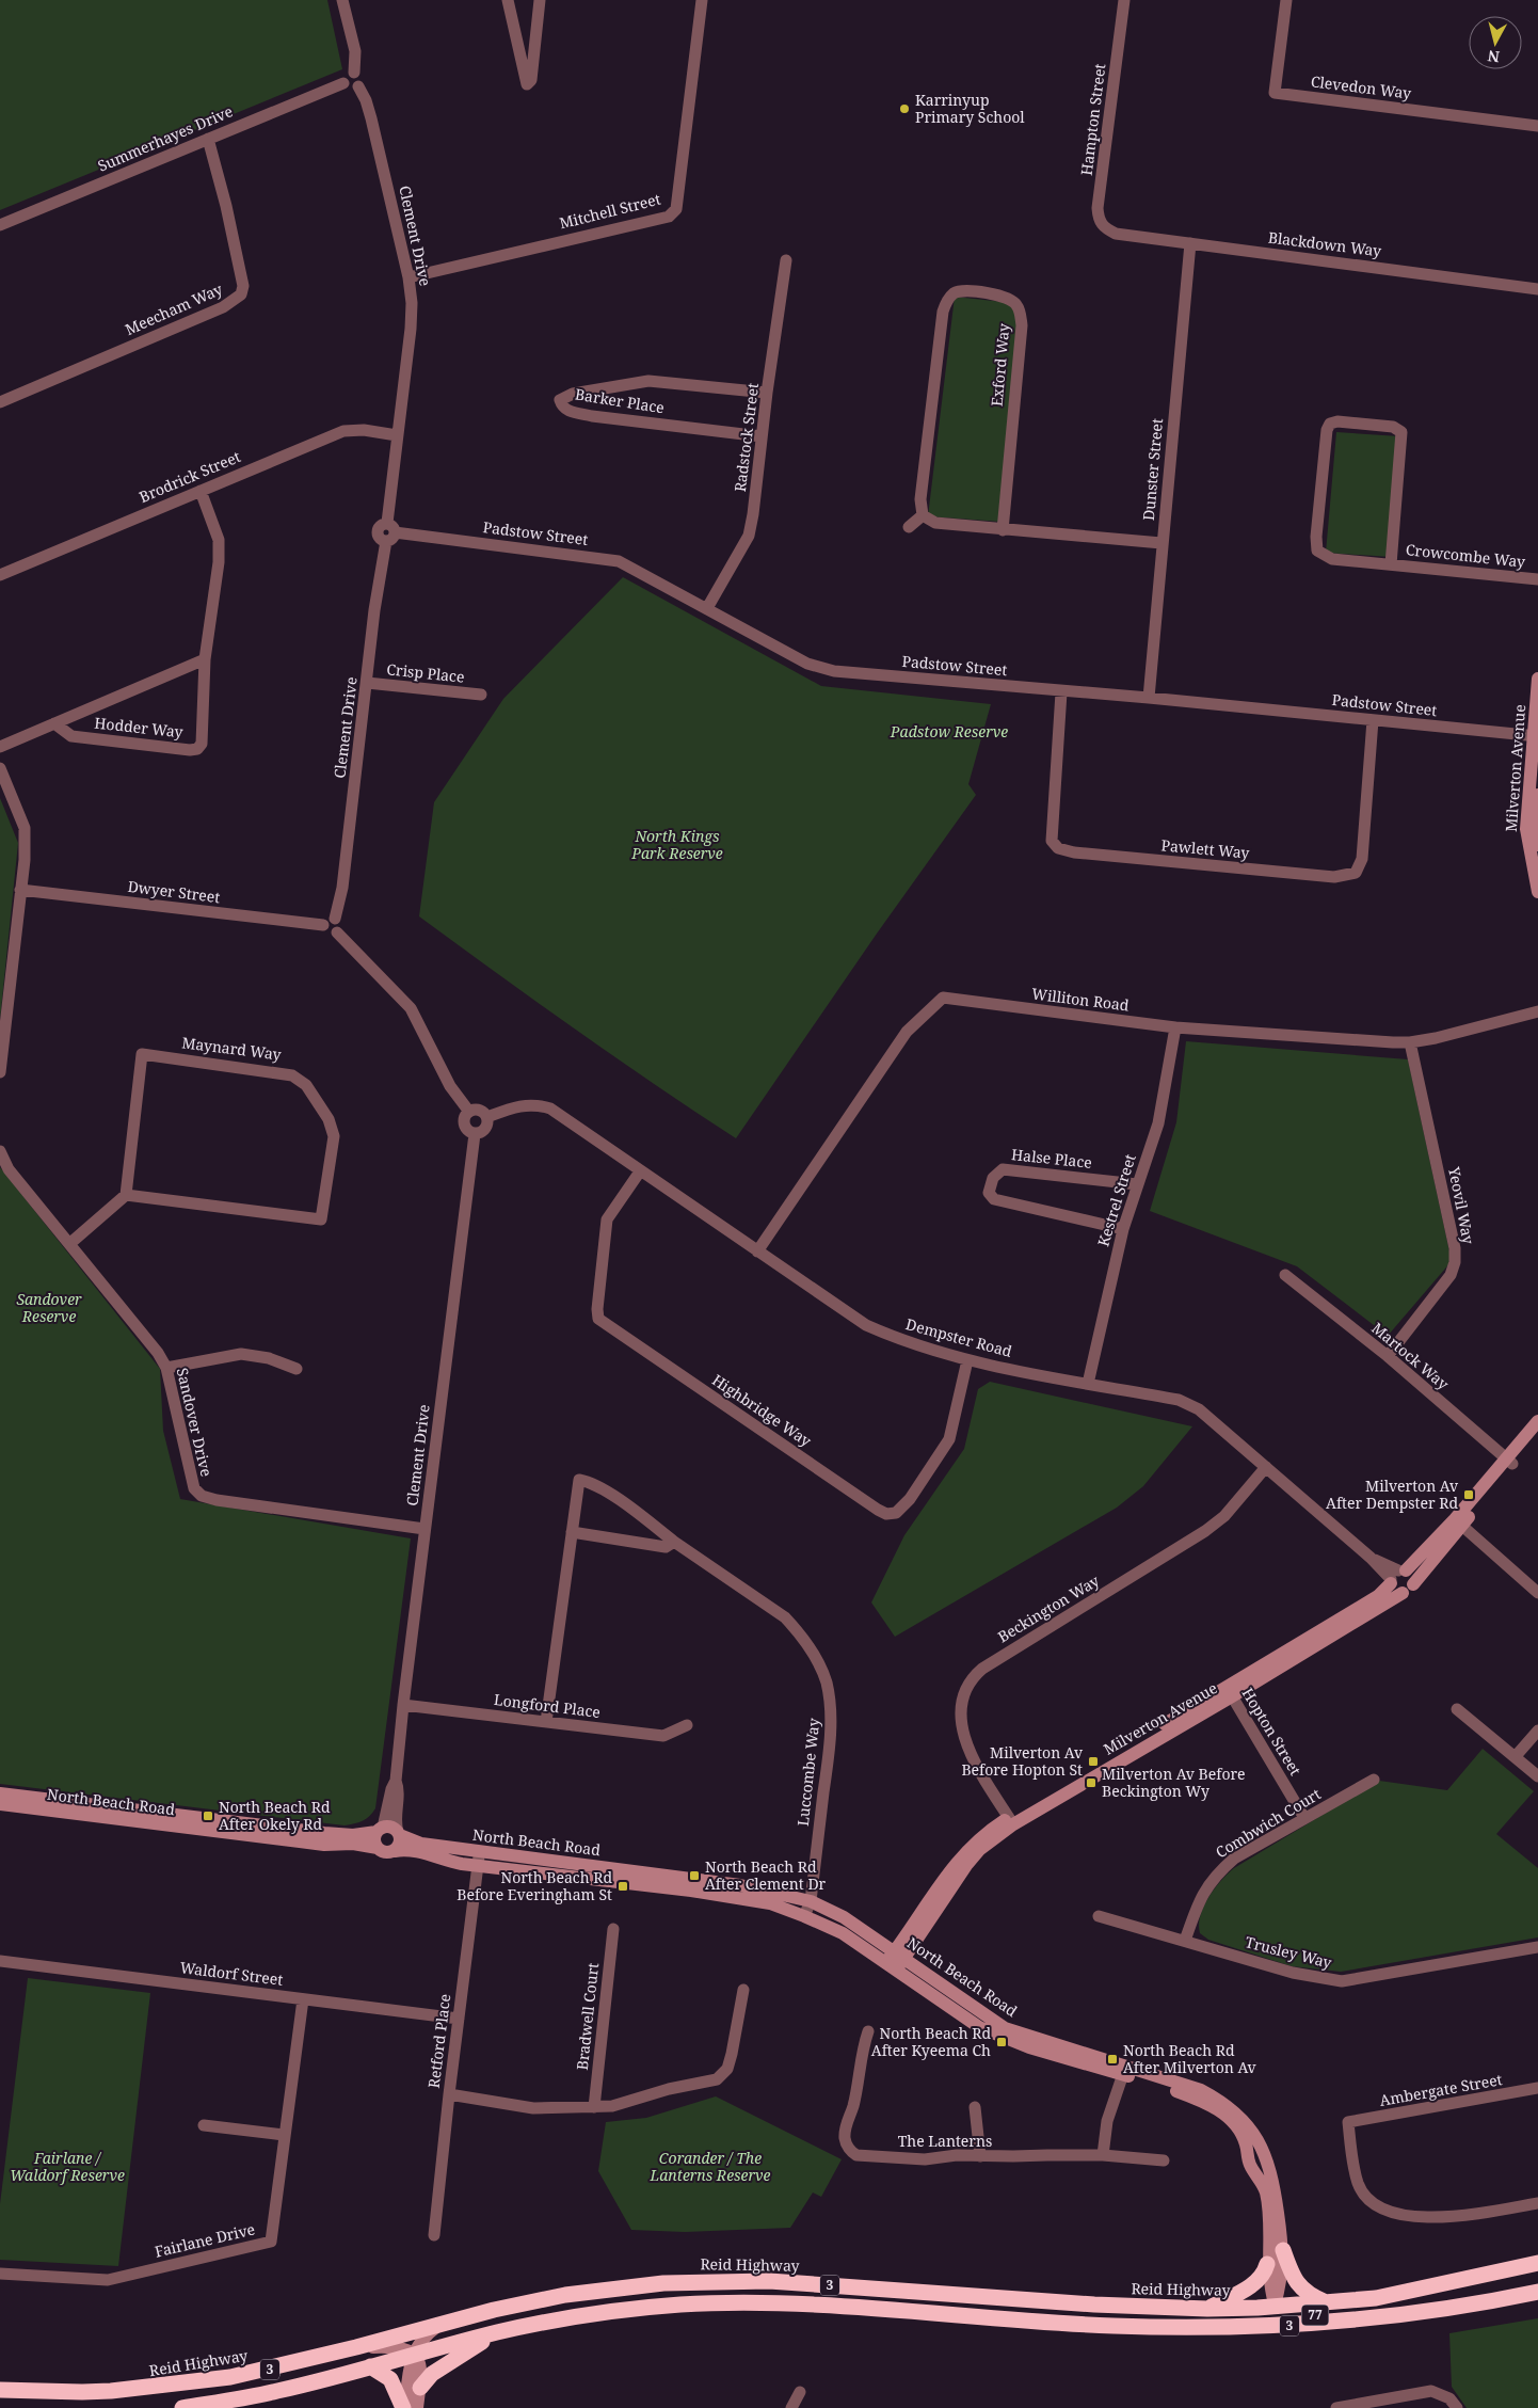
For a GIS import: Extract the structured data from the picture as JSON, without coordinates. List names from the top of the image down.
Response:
{
  "streets": {
    "highway": ["Reid Highway", "3", "77"],
    "main road": ["Milverton Avenue", "North Beach Road"],
    "street": [
      "Clevedon Way",
      "Hampton Street",
      "Summerhayes Drive",
      "Mitchell Street",
      "Clement Drive",
      "Blackdown Way",
      "Meecham Way",
      "Exford Way",
      "Barker Place",
      "Radstock Street",
      "Dunster Street",
      "Brodrick Street",
      "Padstow Street",
      "Crowcombe Way",
      "Crisp Place",
      "Hodder Way",
      "Pawlett Way",
      "Dwyer Street",
      "Williton Road",
      "Maynard Way",
      "Halse Place",
      "Kestrel Street",
      "Yeovil Way",
      "Dempster Road",
      "Martock Way",
      "Highbridge Way",
      "Sandover Drive",
      "Beckington Way",
      "Longford Place",
      "Hopton Street",
      "Luccombe Way",
      "Combwich Court",
      "Trusley Way",
      "Waldorf Street",
      "Bradwell Court",
      "Retford Place",
      "Ambergate Street",
      "The Lanterns",
      "Fairlane Drive"
    ]
  },
  "crossings": [
    ["Hampton Street", "Blackdown Way"],
    ["Summerhayes Drive", "Clement Drive"],
    ["Summerhayes Drive", "Meecham Way"],
    ["Mitchell Street", "Clement Drive"],
    ["Clement Drive", "Brodrick Street"],
    ["Clement Drive", "Padstow Street"],
    ["Clement Drive", "Crisp Place"],
    ["Clement Drive", "Dwyer Street"],
    ["Clement Drive", "Dempster Road"],
    ["Clement Drive", "Sandover Drive"],
    ["Clement Drive", "Longford Place"],
    ["Clement Drive", "North Beach Road"],
    ["Blackdown Way", "Dunster Street"],
    ["Barker Place", "Radstock Street"],
    ["Radstock Street", "Padstow Street"],
    ["Dunster Street", "Padstow Street"],
    ["Brodrick Street", "Hodder Way"],
    ["Padstow Street", "Milverton Avenue"],
    ["Padstow Street", "Pawlett Way"],
    ["Milverton Avenue", "Dempster Road"],
    ["Milverton Avenue", "Martock Way"],
    ["Milverton Avenue", "Beckington Way"],
    ["Milverton Avenue", "Hopton Street"],
    ["Milverton Avenue", "North Beach Road"],
    ["Williton Road", "Kestrel Street"],
    ["Williton Road", "Yeovil Way"],
    ["Williton Road", "Dempster Road"],
    ["Halse Place", "Kestrel Street"],
    ["Kestrel Street", "Dempster Road"],
    ["Yeovil Way", "Martock Way"],
    ["Dempster Road", "Highbridge Way"],
    ["Dempster Road", "Beckington Way"],
    ["Longford Place", "Luccombe Way"],
    ["Hopton Street", "Combwich Court"],
    ["Luccombe Way", "North Beach Road"],
    ["North Beach Road", "Retford Place"],
    ["North Beach Road", "Reid Highway"],
    ["North Beach Road", "77"],
    ["Combwich Court", "Trusley Way"],
    ["Waldorf Street", "Retford Place"],
    ["Waldorf Street", "Fairlane Drive"],
    ["Reid Highway", "77"],
    ["3", "77"]
  ],
  "parks": [
    "Padstow Reserve",
    "North Kings Park Reserve",
    "Sandover Reserve",
    "Fairlane / Waldorf Reserve",
    "Corander / The Lanterns Reserve"
  ],
  "places": {
    "other": ["Karrinyup Primary School"],
    "transit": [
      "Milverton Av After Dempster Rd",
      "Milverton Av Before Hopton St",
      "Milverton Av Before Beckington Wy",
      "North Beach Rd After Okely Rd",
      "North Beach Rd After Clement Dr",
      "North Beach Rd Before Everingham St",
      "North Beach Rd After Kyeema Ch",
      "North Beach Rd After Milverton Av"
    ]
  },
  "north": "bottom"
}
